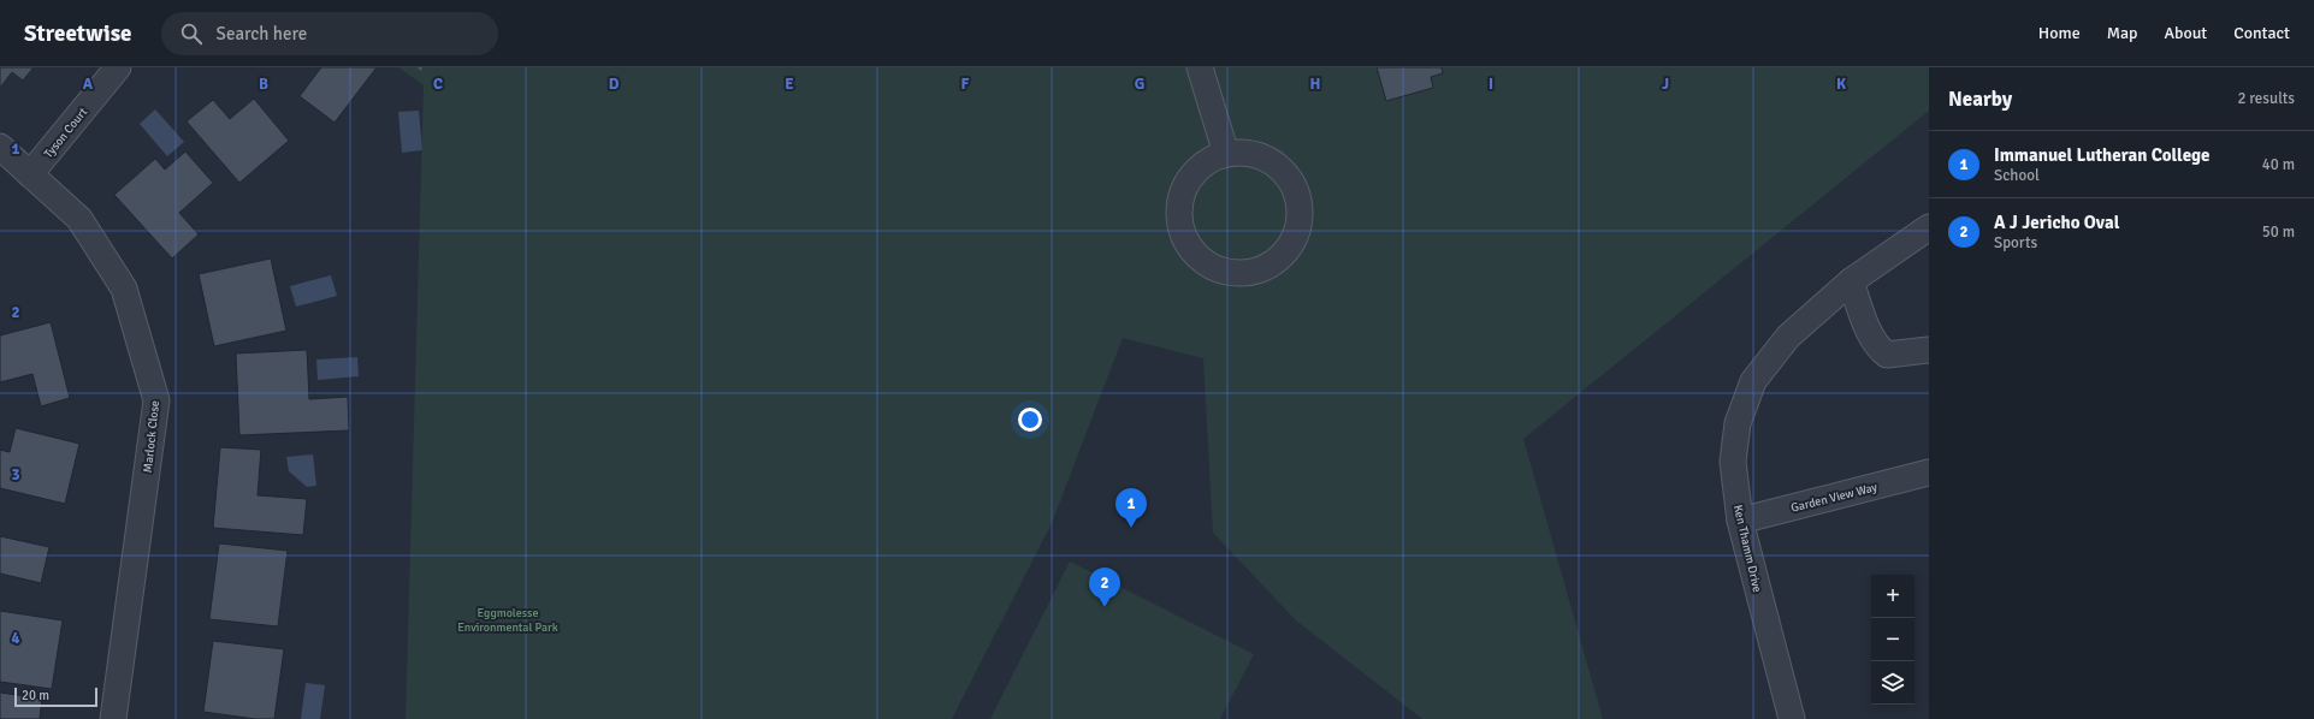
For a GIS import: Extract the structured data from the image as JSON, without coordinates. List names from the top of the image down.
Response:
{
  "streets": {
    "street": [
      "Tyson Court",
      "Marlock Close",
      "Garden View Way",
      "Ken Thamm Drive"
    ]
  },
  "crossings": [
    ["Tyson Court", "Marlock Close"],
    ["Garden View Way", "Ken Thamm Drive"]
  ],
  "parks": ["Eggmolesse Environmental Park"],
  "scale_bar": "20 m",
  "page": {
    "header": "Streetwise",
    "search": "Search here",
    "nav": [
      "Home",
      "Map",
      "About",
      "Contact"
    ],
    "heading": ["Nearby", "2 results"],
    "list": [
      {
        "mark": "1",
        "name": "Immanuel Lutheran College",
        "note": "School",
        "value": "40 m"
      },
      {
        "mark": "2",
        "name": "A J Jericho Oval",
        "note": "Sports",
        "value": "50 m"
      }
    ],
    "pins": ["1", "2"],
    "map_buttons": ["+", "−"],
    "scale": "20 m"
  },
  "grid": {
    "columns": [
      "A",
      "B",
      "C",
      "D",
      "E",
      "F",
      "G",
      "H",
      "I",
      "J",
      "K"
    ],
    "rows": [
      "1",
      "2",
      "3",
      "4"
    ]
  }
}
